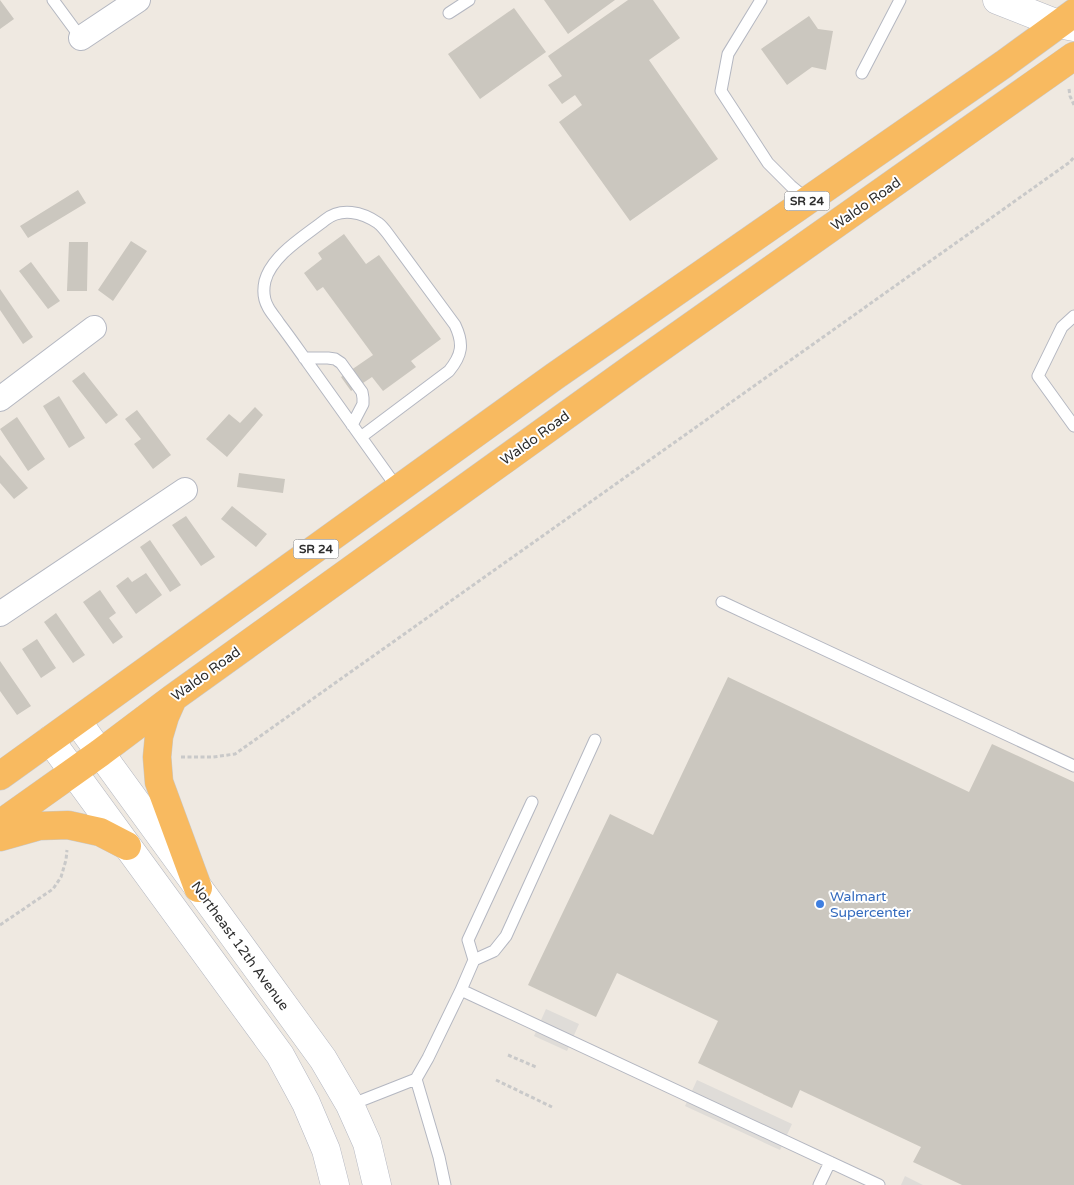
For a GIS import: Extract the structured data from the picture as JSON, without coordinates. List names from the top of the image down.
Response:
{
  "streets": {
    "highway": ["SR 24", "Waldo Road"],
    "street": ["Northeast 12th Avenue"]
  },
  "crossings": [
    ["SR 24", "Northeast 12th Avenue"],
    ["Waldo Road", "Northeast 12th Avenue"]
  ],
  "places": ["Walmart Supercenter"]
}
